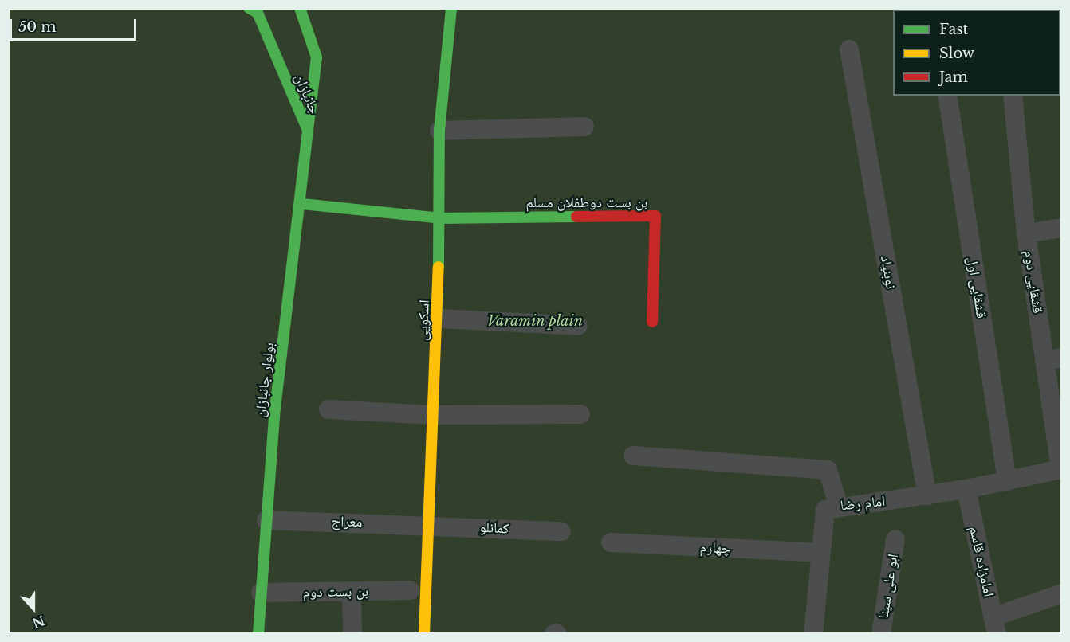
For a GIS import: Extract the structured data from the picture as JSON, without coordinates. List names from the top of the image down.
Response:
{
  "streets": {
    "street": [
      "جانبازان",
      "بن بست دوطفلان مسلم",
      "نوبنیاد",
      "قشقایی دوم",
      "قشقایی اول",
      "اسکویی",
      "بولوار جانبازان",
      "امام رضا",
      "معراج",
      "کمانلو",
      "چهارم",
      "امامزاده قاسم",
      "ابو علی سینا",
      "بن بست دوم"
    ]
  },
  "crossings": [
    ["جانبازان", "بولوار جانبازان"],
    ["بن بست دوطفلان مسلم", "اسکویی"],
    ["نوبنیاد", "امام رضا"],
    ["قشقایی دوم", "امام رضا"],
    ["قشقایی اول", "امام رضا"],
    ["اسکویی", "معراج"],
    ["اسکویی", "کمانلو"],
    ["بولوار جانبازان", "معراج"],
    ["بولوار جانبازان", "بن بست دوم"],
    ["امام رضا", "چهارم"],
    ["امام رضا", "امامزاده قاسم"],
    ["معراج", "کمانلو"]
  ],
  "parks": ["Varamin plain"],
  "legend": ["Fast", "Slow", "Jam"],
  "scale_bar": "50 m",
  "north": "bottom"
}
